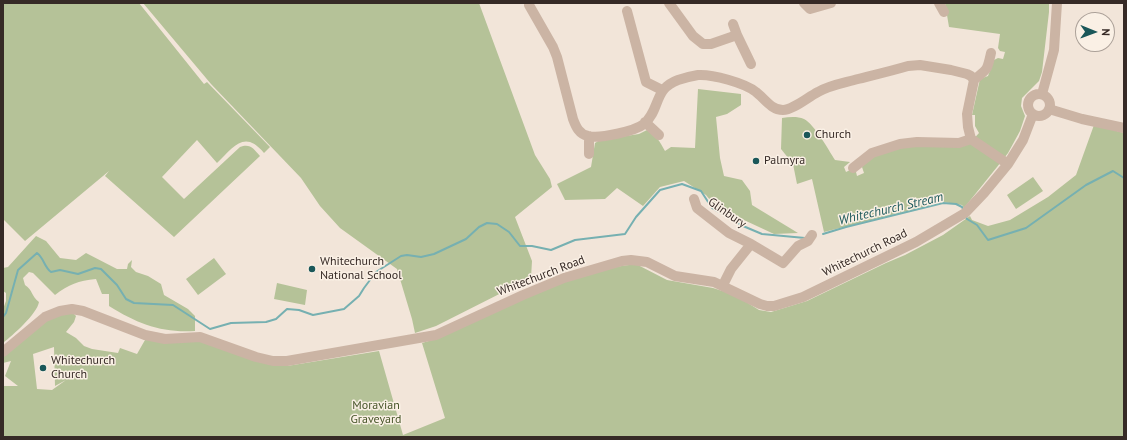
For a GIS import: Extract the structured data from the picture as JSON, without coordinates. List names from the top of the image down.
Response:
{
  "streets": {
    "street": ["Glinbury", "Whitechurch Road"]
  },
  "crossings": [
    ["Glinbury", "Whitechurch Road"]
  ],
  "water": ["Whitechurch Stream"],
  "parks": ["Moravian Graveyard"],
  "places": [
    "Church",
    "Palmyra",
    "Whitechurch National School",
    "Whitechurch Church"
  ],
  "north": "right"
}
